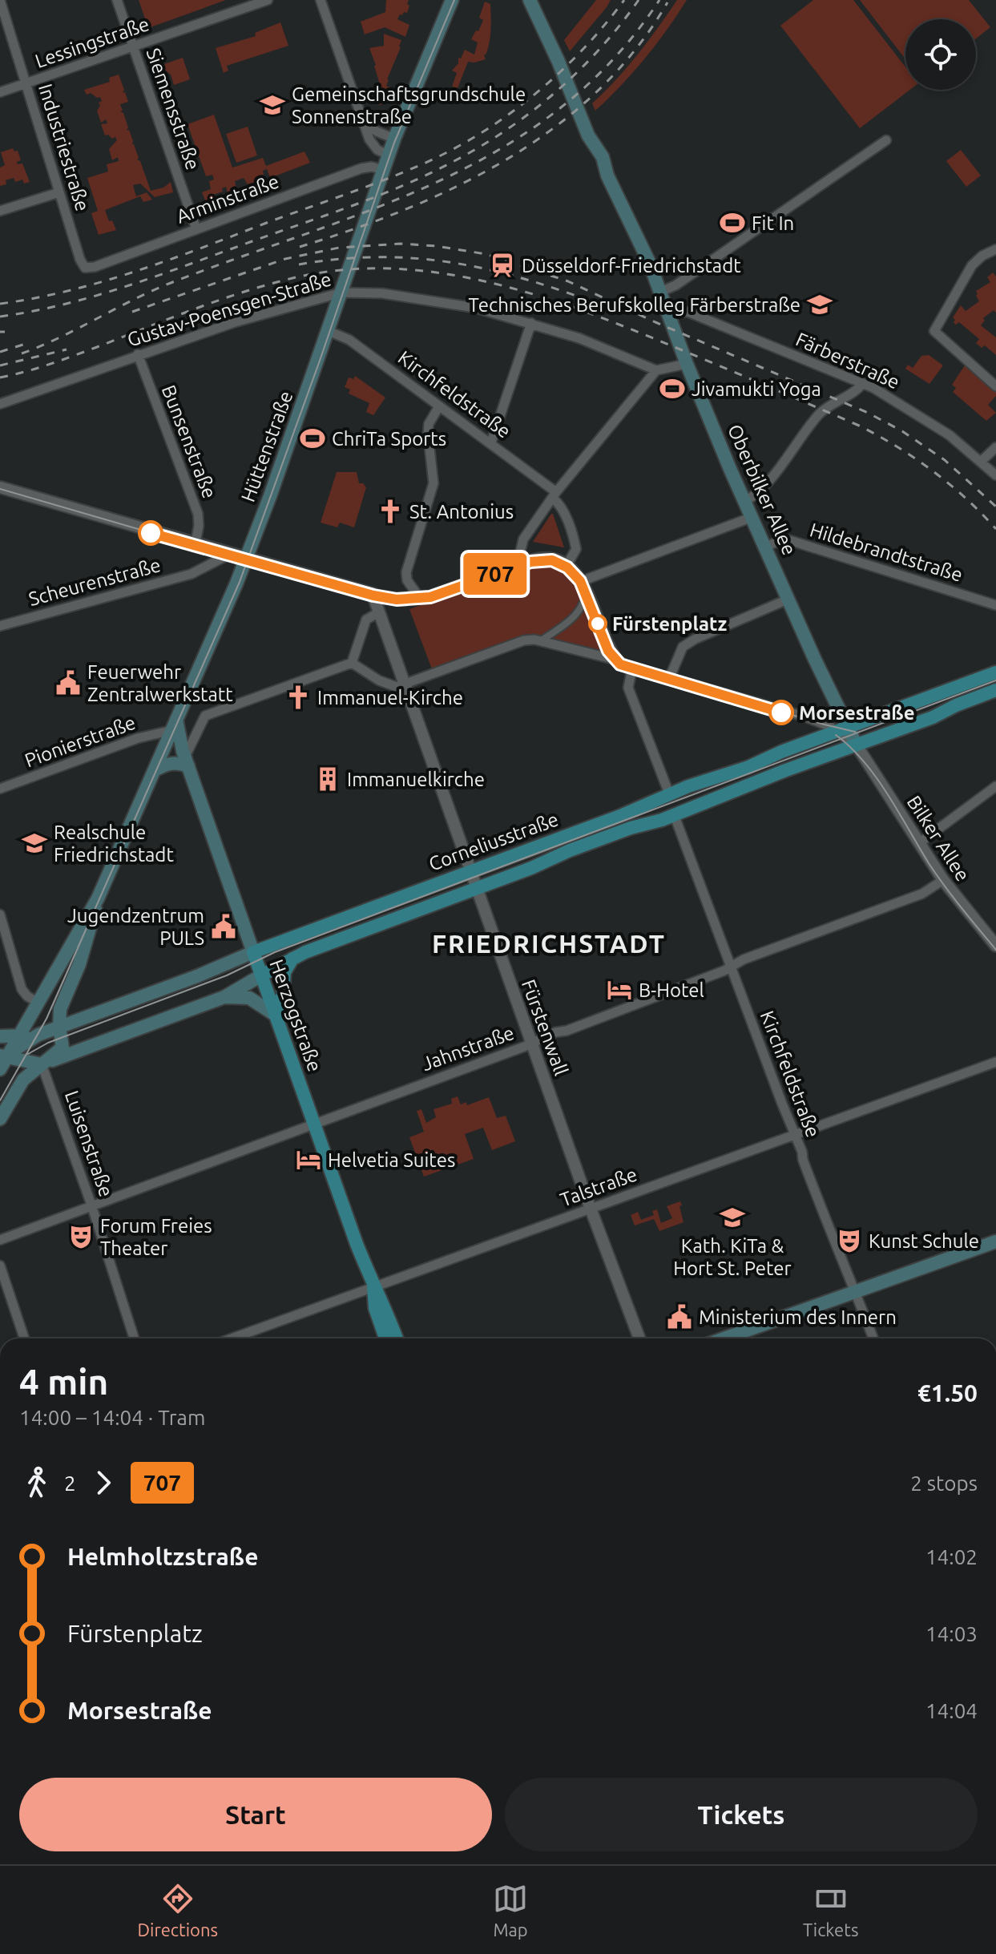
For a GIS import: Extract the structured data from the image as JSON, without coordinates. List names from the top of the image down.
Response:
{
  "streets": {
    "main road": [
      "Hüttenstraße",
      "Oberbilker Allee",
      "Corneliusstraße",
      "Herzogstraße"
    ],
    "street": [
      "Lessingstraße",
      "Siemensstraße",
      "Industriestraße",
      "Arminstraße",
      "Gustav-Poensgen-Straße",
      "Färberstraße",
      "Kirchfeldstraße",
      "Bunsenstraße",
      "Hildebrandtstraße",
      "Scheurenstraße",
      "Pionierstraße",
      "Bilker Allee",
      "Fürstenwall",
      "Jahnstraße",
      "Luisenstraße",
      "Talstraße"
    ]
  },
  "crossings": [
    ["Lessingstraße", "Siemensstraße"],
    ["Lessingstraße", "Industriestraße"],
    ["Siemensstraße", "Arminstraße"],
    ["Industriestraße", "Arminstraße"],
    ["Arminstraße", "Hüttenstraße"],
    ["Gustav-Poensgen-Straße", "Bunsenstraße"],
    ["Gustav-Poensgen-Straße", "Hüttenstraße"],
    ["Färberstraße", "Oberbilker Allee"],
    ["Kirchfeldstraße", "Hüttenstraße"],
    ["Kirchfeldstraße", "Corneliusstraße"],
    ["Kirchfeldstraße", "Jahnstraße"],
    ["Kirchfeldstraße", "Talstraße"],
    ["Hüttenstraße", "Pionierstraße"],
    ["Hüttenstraße", "Corneliusstraße"],
    ["Hüttenstraße", "Herzogstraße"],
    ["Hüttenstraße", "Luisenstraße"],
    ["Oberbilker Allee", "Hildebrandtstraße"],
    ["Oberbilker Allee", "Bilker Allee"],
    ["Oberbilker Allee", "Corneliusstraße"],
    ["Pionierstraße", "Herzogstraße"],
    ["Bilker Allee", "Corneliusstraße"],
    ["Bilker Allee", "Jahnstraße"],
    ["Corneliusstraße", "Herzogstraße"],
    ["Corneliusstraße", "Fürstenwall"],
    ["Corneliusstraße", "Luisenstraße"],
    ["Herzogstraße", "Jahnstraße"],
    ["Herzogstraße", "Talstraße"],
    ["Fürstenwall", "Jahnstraße"],
    ["Fürstenwall", "Talstraße"],
    ["Jahnstraße", "Luisenstraße"]
  ],
  "districts": ["FRIEDRICHSTADT"],
  "places": {
    "school or university": [
      "Gemeinschaftsgrundschule Sonnenstraße",
      "Technisches Berufskolleg Färberstraße",
      "Realschule Friedrichstadt",
      "Kath. KiTa & Hort St. Peter"
    ],
    "sports": ["Fit In", "Jivamukti Yoga", "ChriTa Sports"],
    "station": ["Düsseldorf-Friedrichstadt"],
    "church": ["St. Antonius", "Immanuel-Kirche"],
    "other": ["Fürstenplatz", "Morsestraße"],
    "public building": ["Feuerwehr Zentralwerkstatt", "Jugendzentrum PULS", "Ministerium des Innern"],
    "building": ["Immanuelkirche"],
    "hotel": ["B-Hotel", "Helvetia Suites"],
    "theatre": ["Forum Freies Theater", "Kunst Schule"]
  },
  "lines": ["tram line 707"],
  "page": {
    "on_map": "707",
    "heading": ["4 min", "14:00 – 14:04 · Tram", "€1.50"],
    "legs": ["2", "707", "2 stops"],
    "list": [
      {
        "name": "Helmholtzstraße",
        "value": "14:02"
      },
      {
        "name": "Fürstenplatz",
        "value": "14:03"
      },
      {
        "name": "Morsestraße",
        "value": "14:04"
      }
    ],
    "buttons": ["Start", "Tickets"],
    "tabs": ["Directions", "Map", "Tickets"]
  }
}
